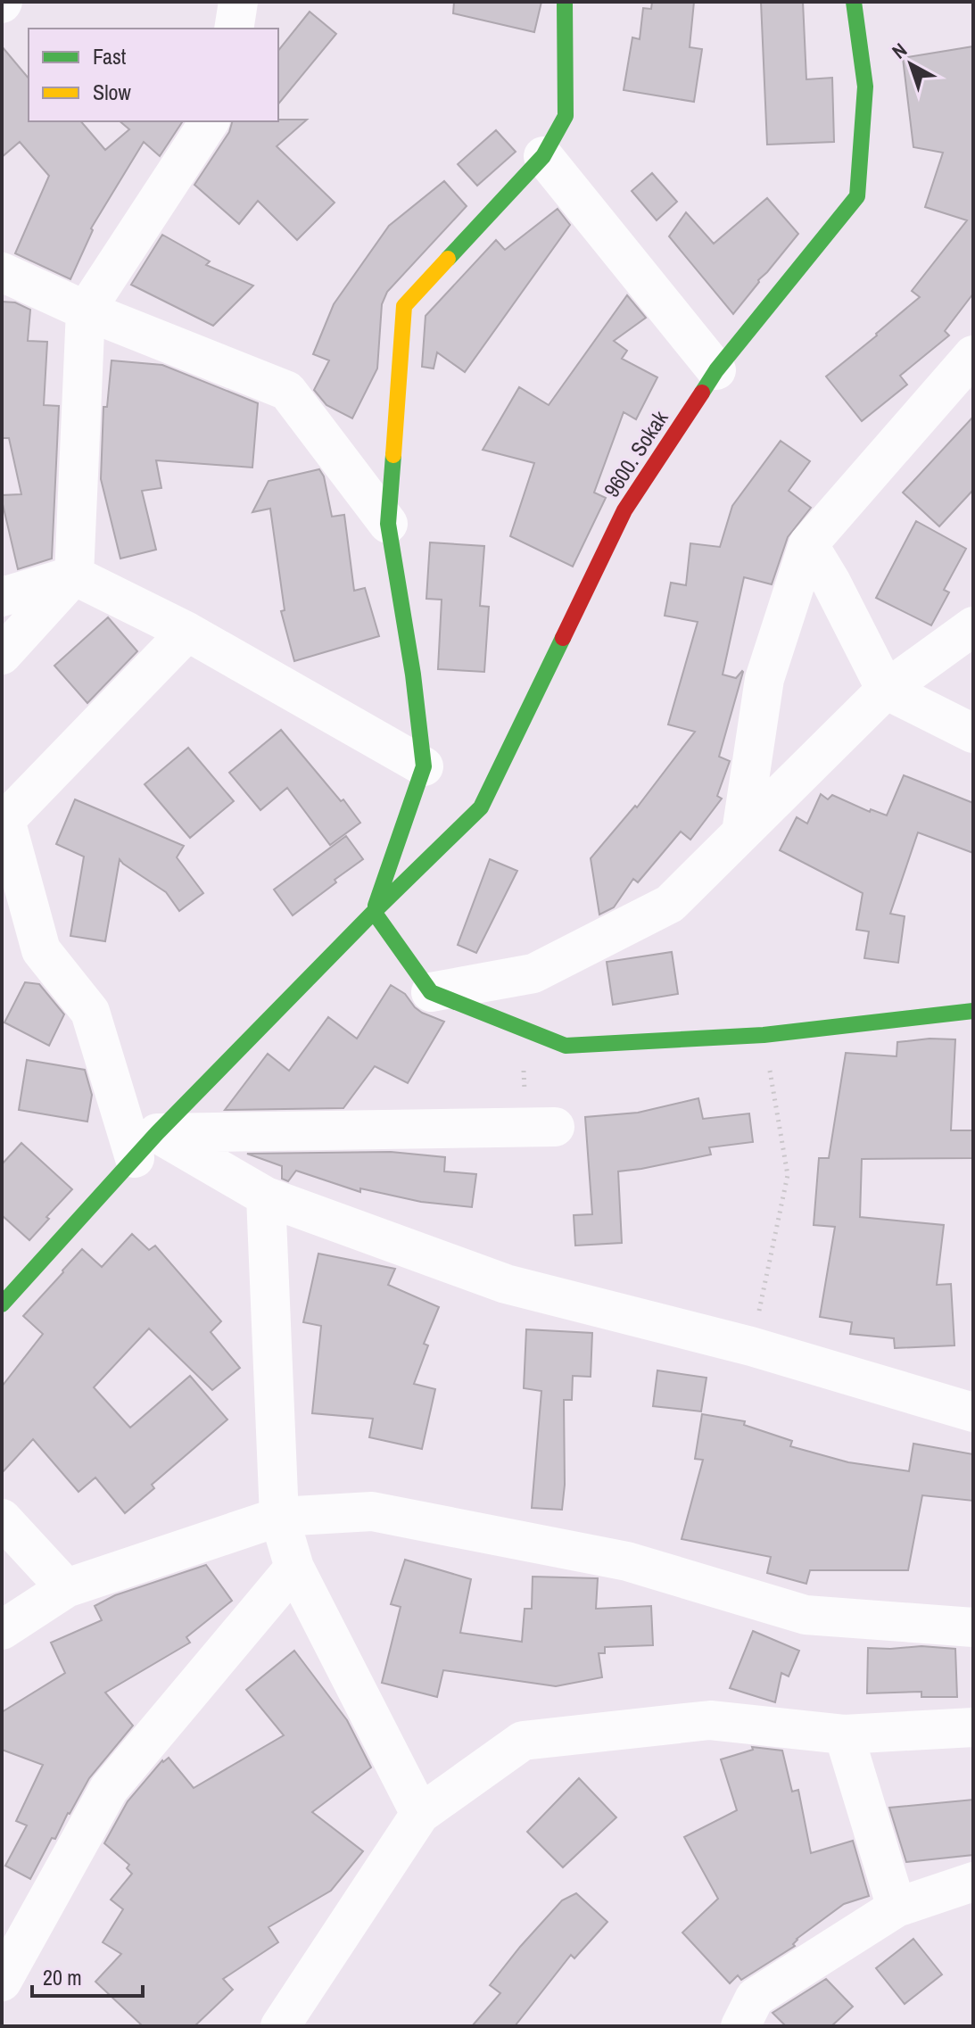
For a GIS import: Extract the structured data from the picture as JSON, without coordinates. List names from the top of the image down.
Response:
{
  "streets": {
    "street": ["9600. Sokak"]
  },
  "legend": ["Fast", "Slow"],
  "scale_bar": "20 m",
  "north": "top left"
}
